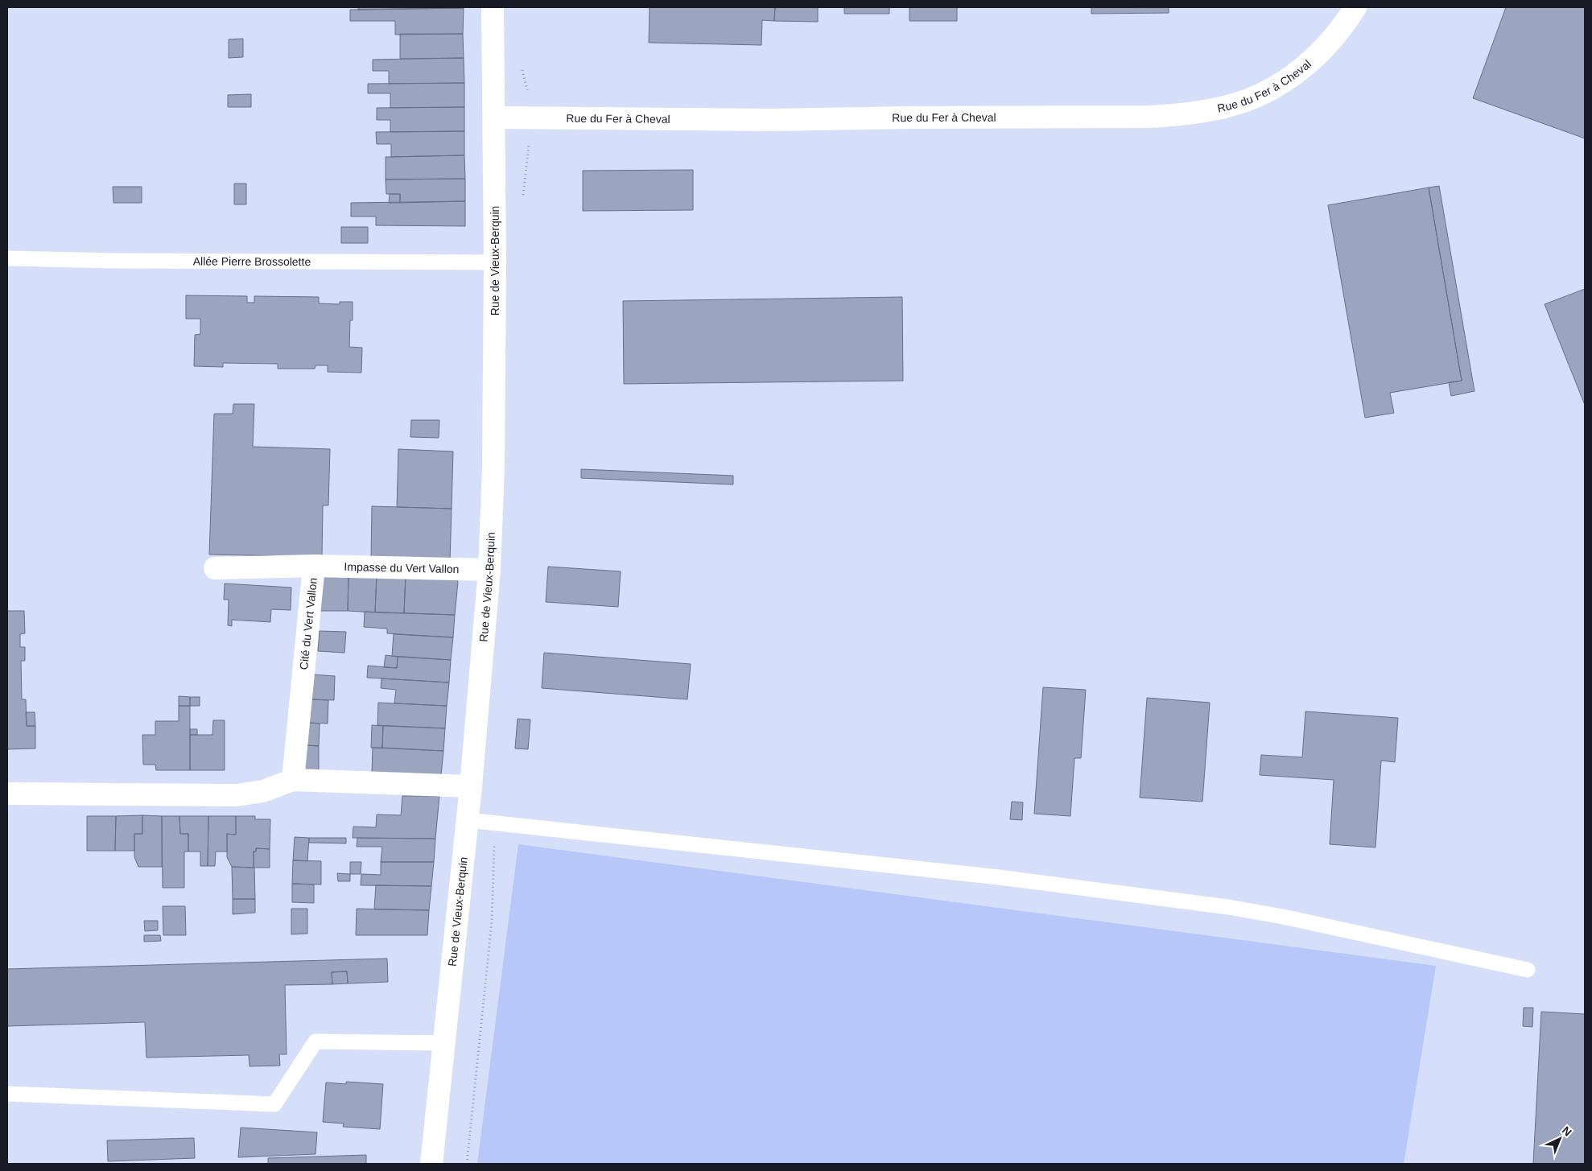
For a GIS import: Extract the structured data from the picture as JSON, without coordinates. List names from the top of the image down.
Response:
{
  "streets": {
    "street": [
      "Rue du Fer à Cheval",
      "Rue de Vieux-Berquin",
      "Impasse du Vert Vallon",
      "Cité du Vert Vallon"
    ],
    "lane": ["Allée Pierre Brossolette"]
  },
  "crossings": [
    ["Rue du Fer à Cheval", "Rue de Vieux-Berquin"],
    ["Allée Pierre Brossolette", "Rue de Vieux-Berquin"],
    ["Rue de Vieux-Berquin", "Impasse du Vert Vallon"],
    ["Impasse du Vert Vallon", "Cité du Vert Vallon"]
  ],
  "north": "top right"
}
